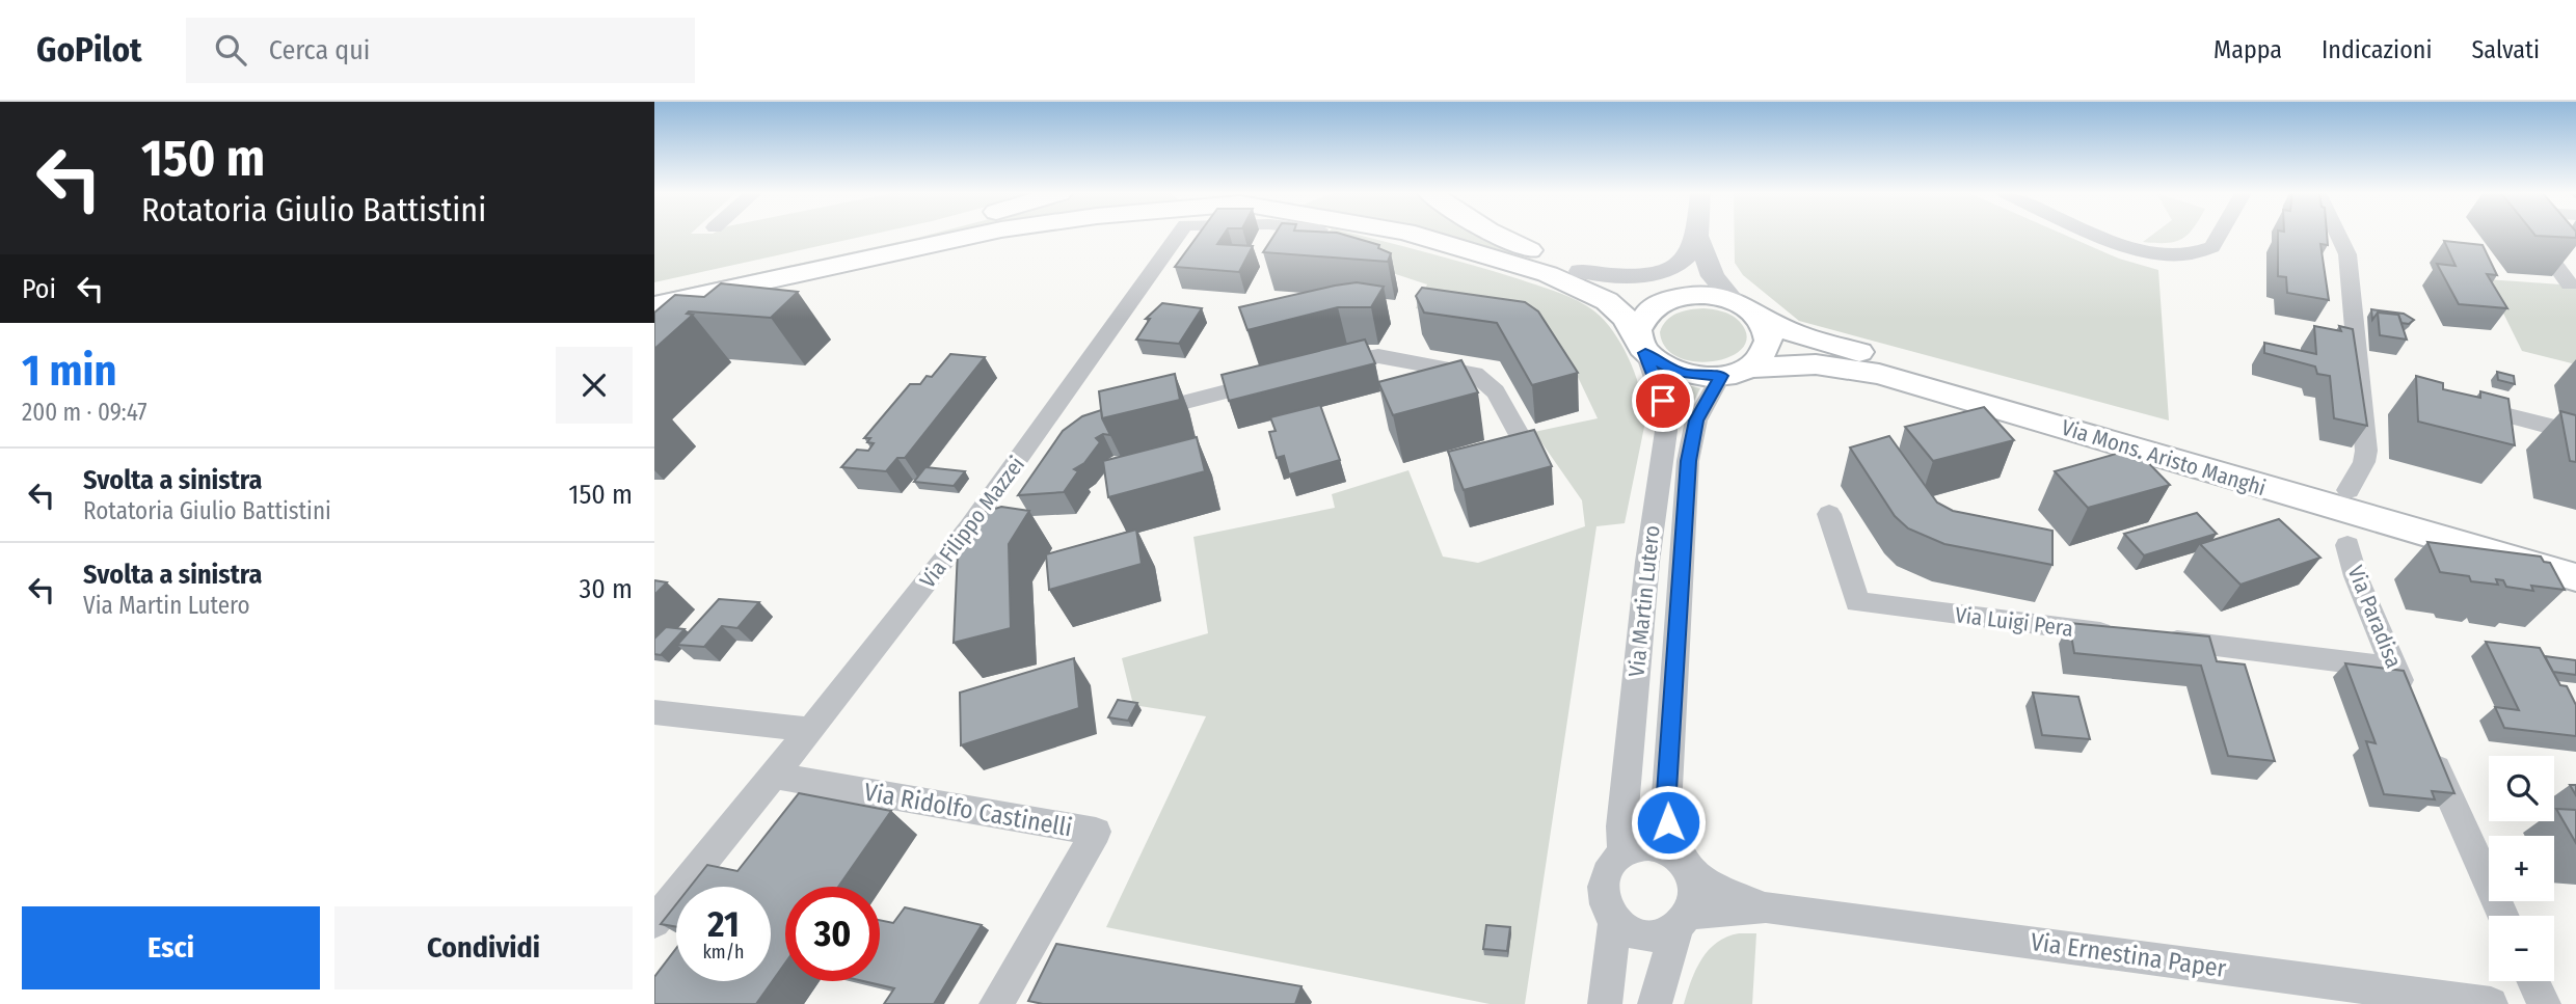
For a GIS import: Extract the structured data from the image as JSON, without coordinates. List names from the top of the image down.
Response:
{
  "streets": {
    "main road": ["Via Mons. Aristo Manghi"],
    "street": [
      "Via Filippo Mazzei",
      "Via Martin Lutero",
      "Via Paradisa",
      "Via Luigi Pera",
      "Via Ridolfo Castinelli",
      "Via Ernestina Paper"
    ]
  },
  "crossings": [
    ["Via Mons. Aristo Manghi", "Via Martin Lutero"],
    ["Via Filippo Mazzei", "Via Ridolfo Castinelli"],
    ["Via Martin Lutero", "Via Ernestina Paper"]
  ],
  "page": {
    "header": "GoPilot",
    "search": "Cerca qui",
    "nav": ["Mappa", "Indicazioni", "Salvati"],
    "turn": ["150 m", "Rotatoria Giulio Battistini"],
    "then": "Poi",
    "heading": ["1 min", "200 m · 09:47"],
    "list": [
      {
        "name": "Svolta a sinistra",
        "note": "Rotatoria Giulio Battistini",
        "value": "150 m"
      },
      {
        "name": "Svolta a sinistra",
        "note": "Via Martin Lutero",
        "value": "30 m"
      }
    ],
    "map_buttons": ["+", "−"],
    "speed": "21 km/h",
    "limit": "30",
    "buttons": ["Esci", "Condividi"]
  }
}
